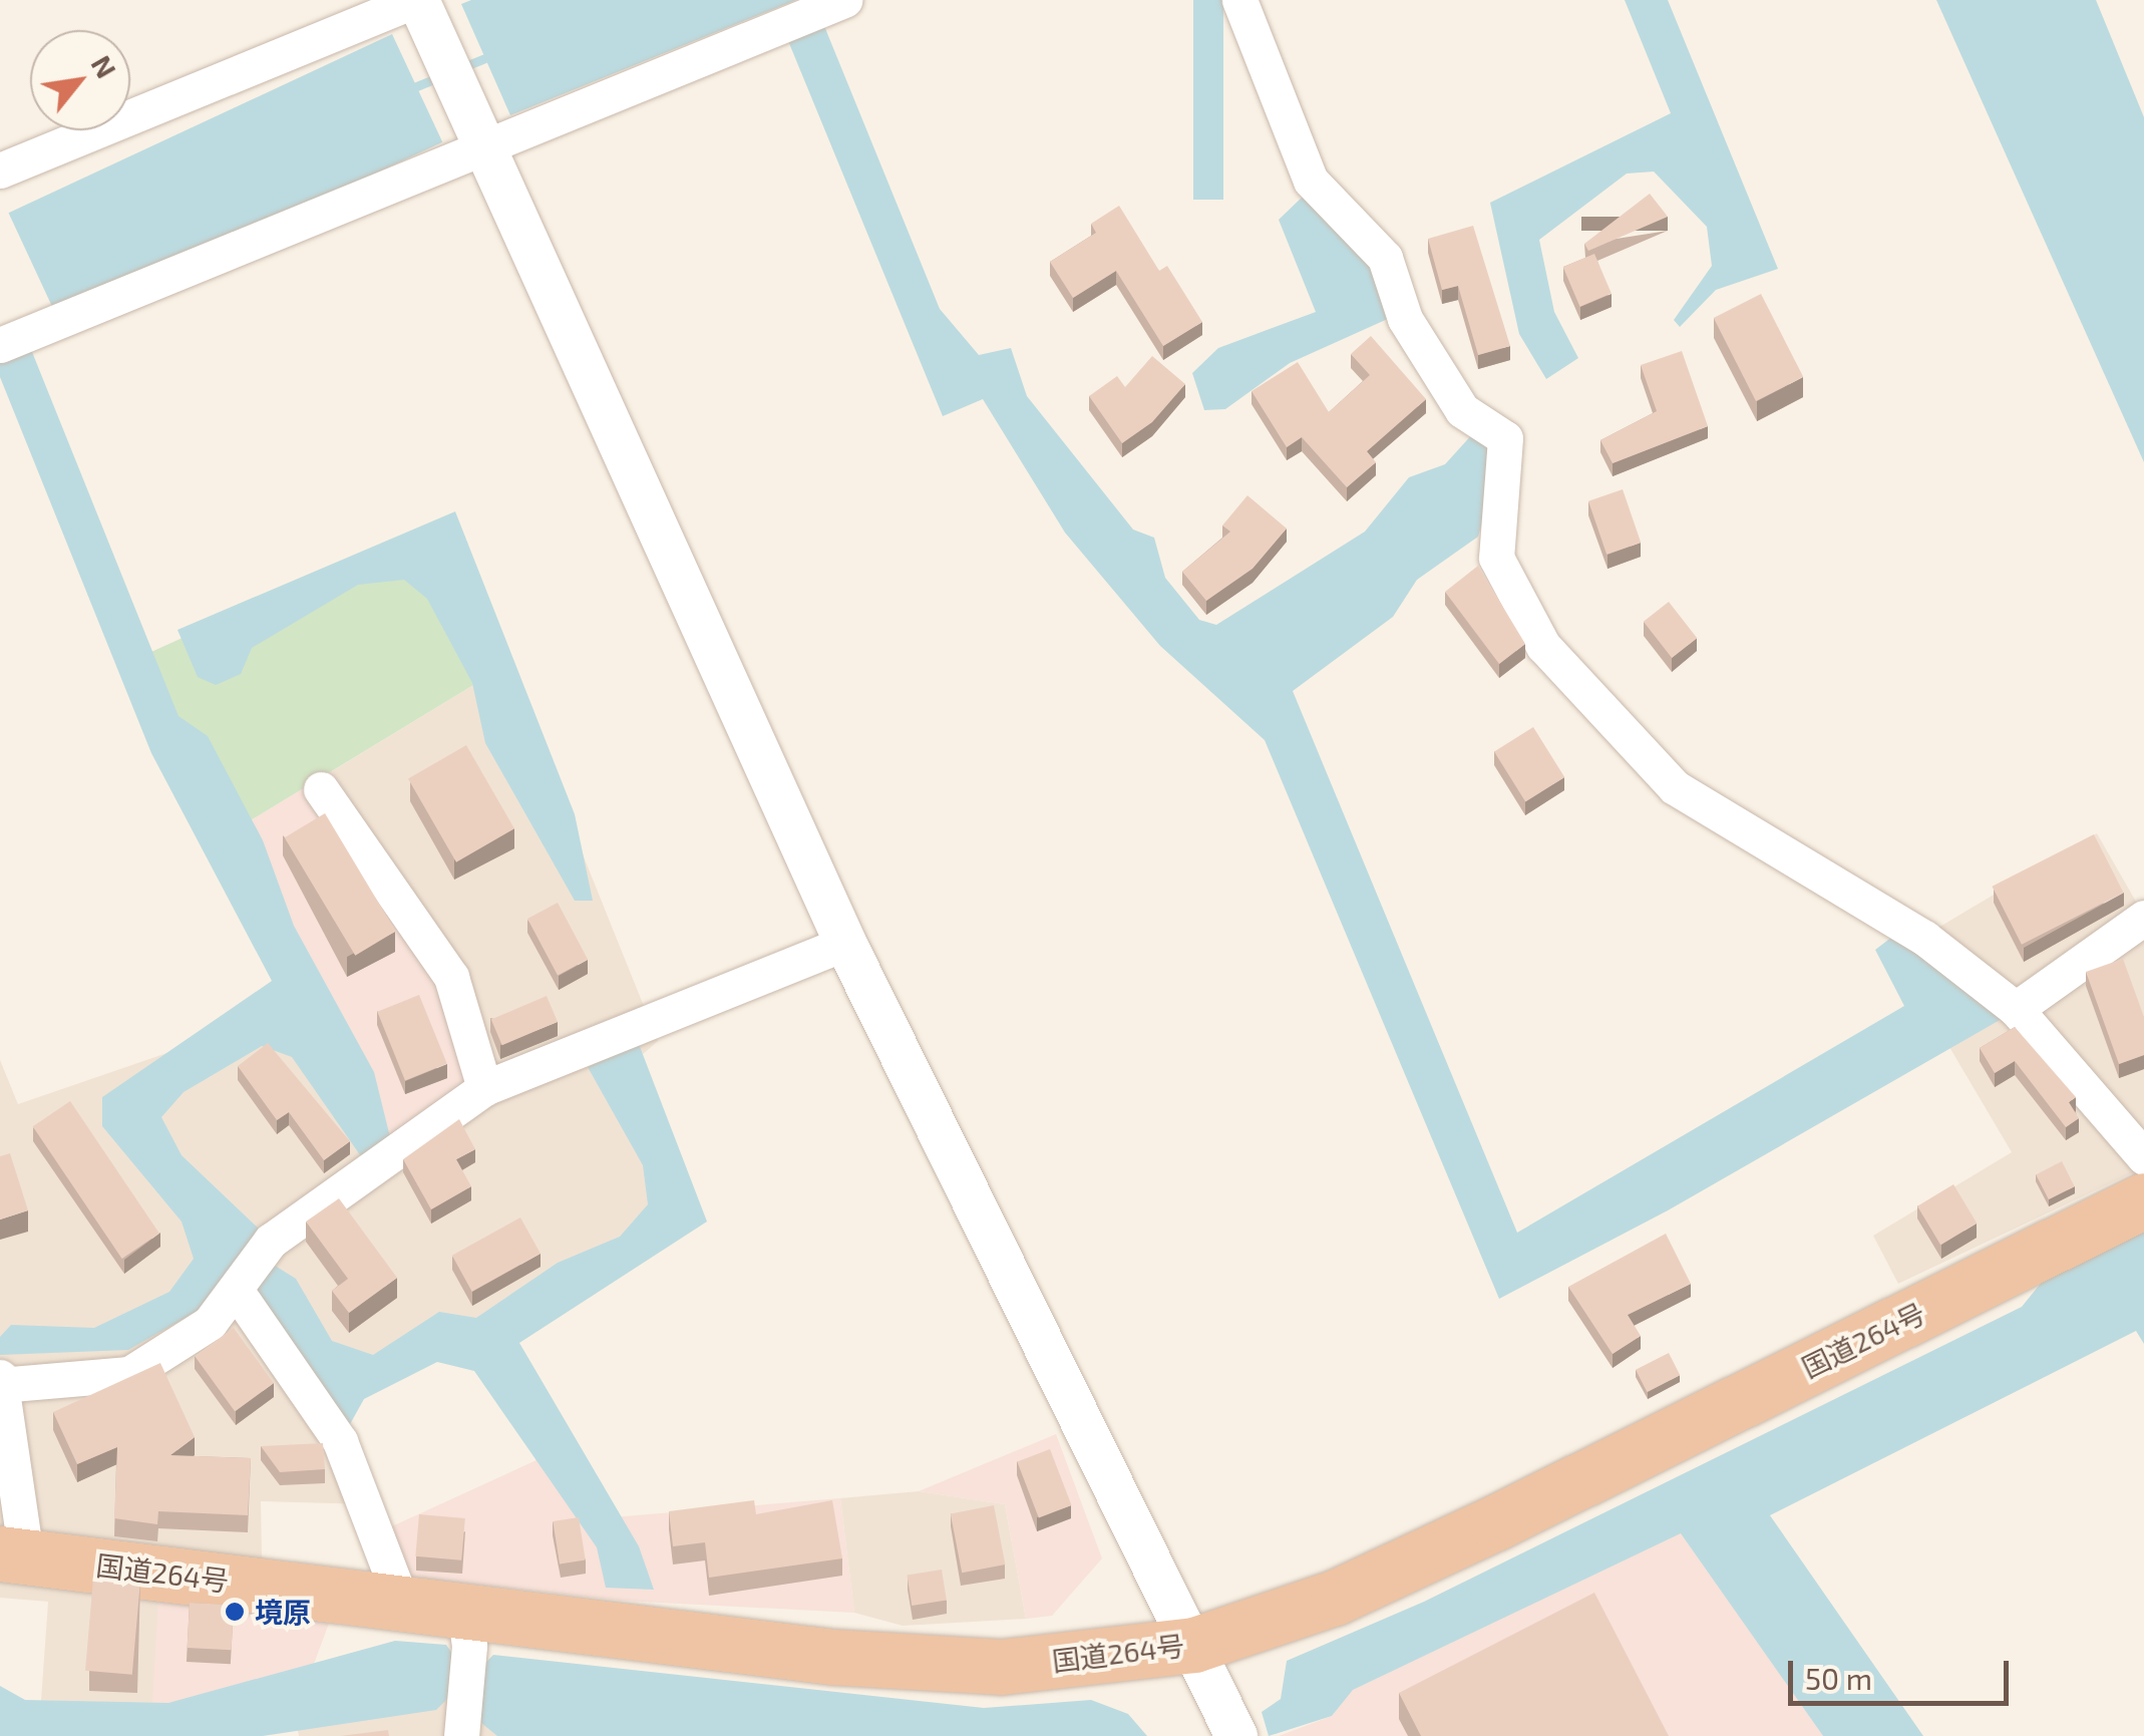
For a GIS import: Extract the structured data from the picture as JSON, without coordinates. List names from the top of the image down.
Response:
{
  "streets": {
    "highway": ["国道264号"]
  },
  "places": ["境原"],
  "scale_bar": "50 m",
  "north": "top right"
}
